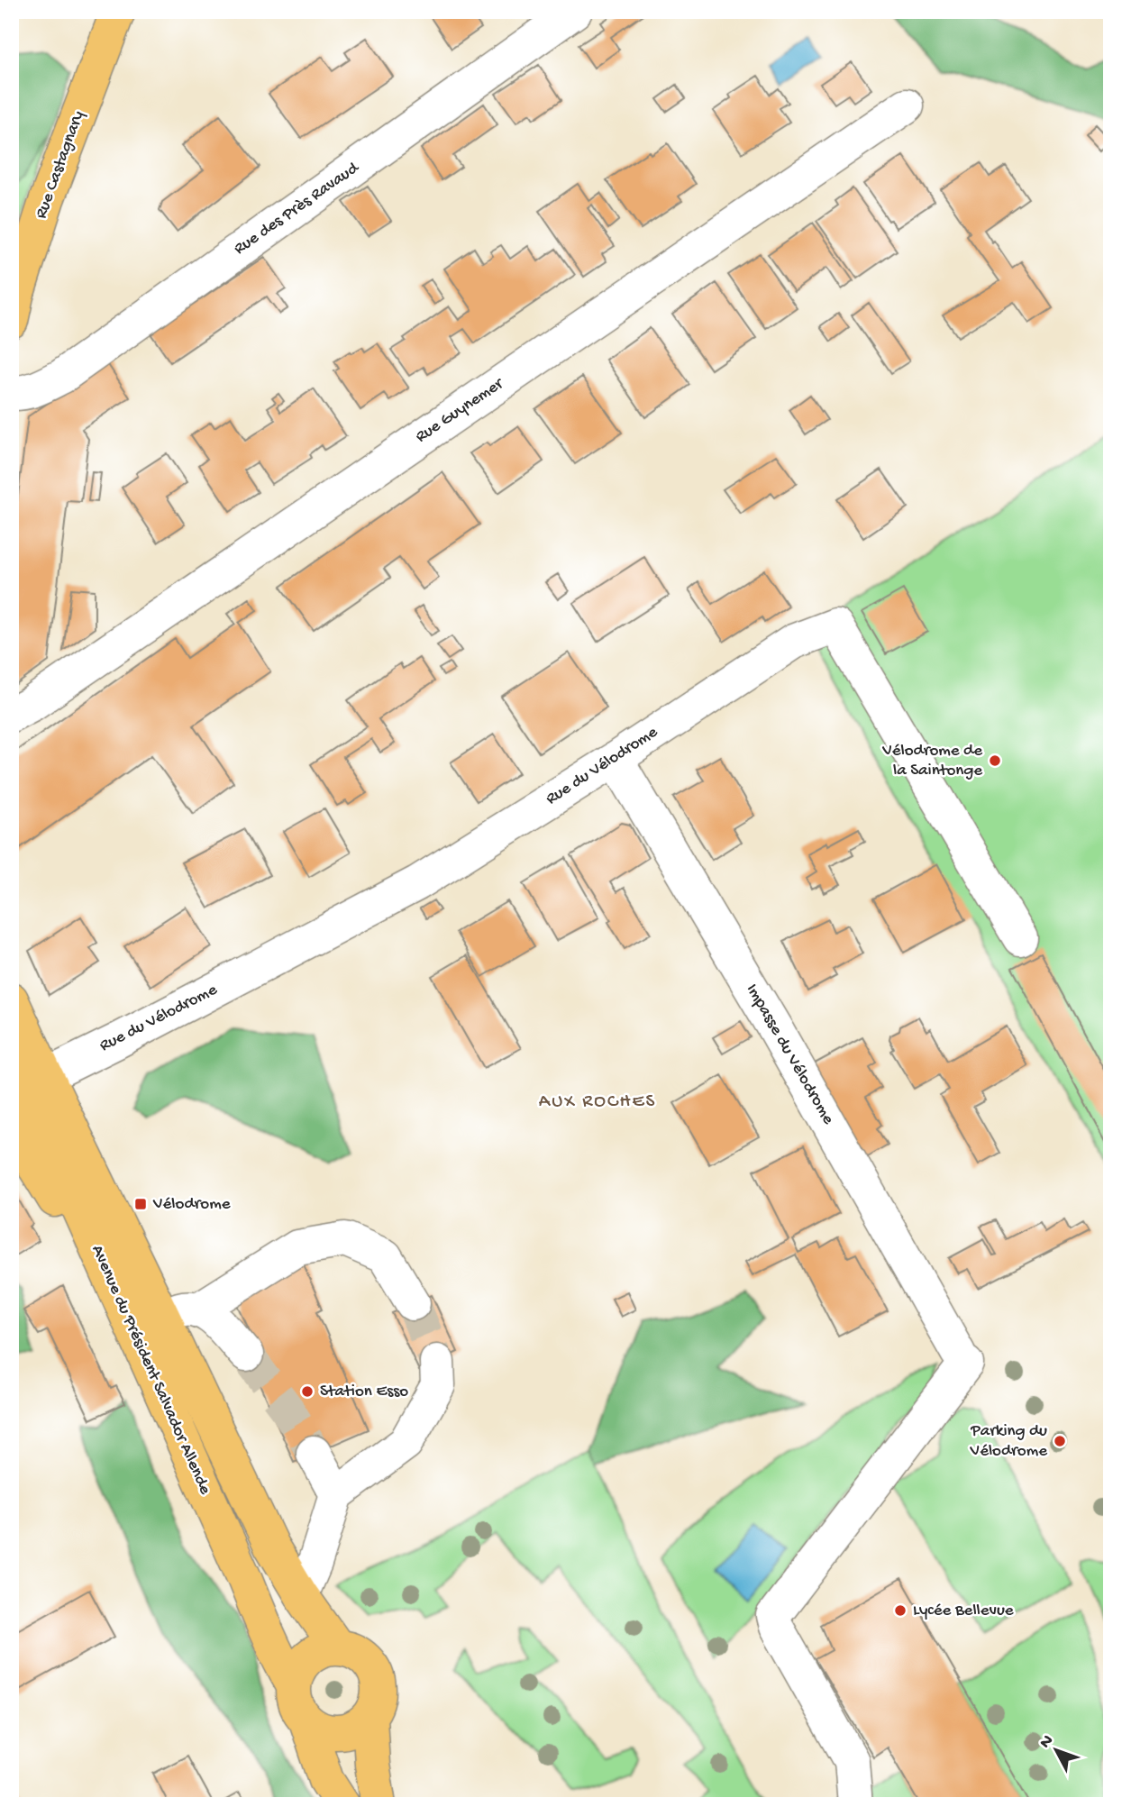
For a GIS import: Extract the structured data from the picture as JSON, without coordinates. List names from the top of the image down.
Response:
{
  "streets": {
    "main road": ["Rue Castagnary", "Avenue du Président Salvador Allende"],
    "street": [
      "Rue des Près Ravaud",
      "Rue Guynemer",
      "Rue du Vélodrome",
      "Impasse du Vélodrome"
    ]
  },
  "crossings": [
    ["Rue du Vélodrome", "Impasse du Vélodrome"],
    ["Rue du Vélodrome", "Avenue du Président Salvador Allende"]
  ],
  "districts": ["AUX ROCHES"],
  "places": {
    "other": [
      "Vélodrome de la Saintonge",
      "Station Esso",
      "Parking du Vélodrome",
      "Lycée Bellevue"
    ],
    "transit": ["Vélodrome"]
  },
  "north": "top left"
}
